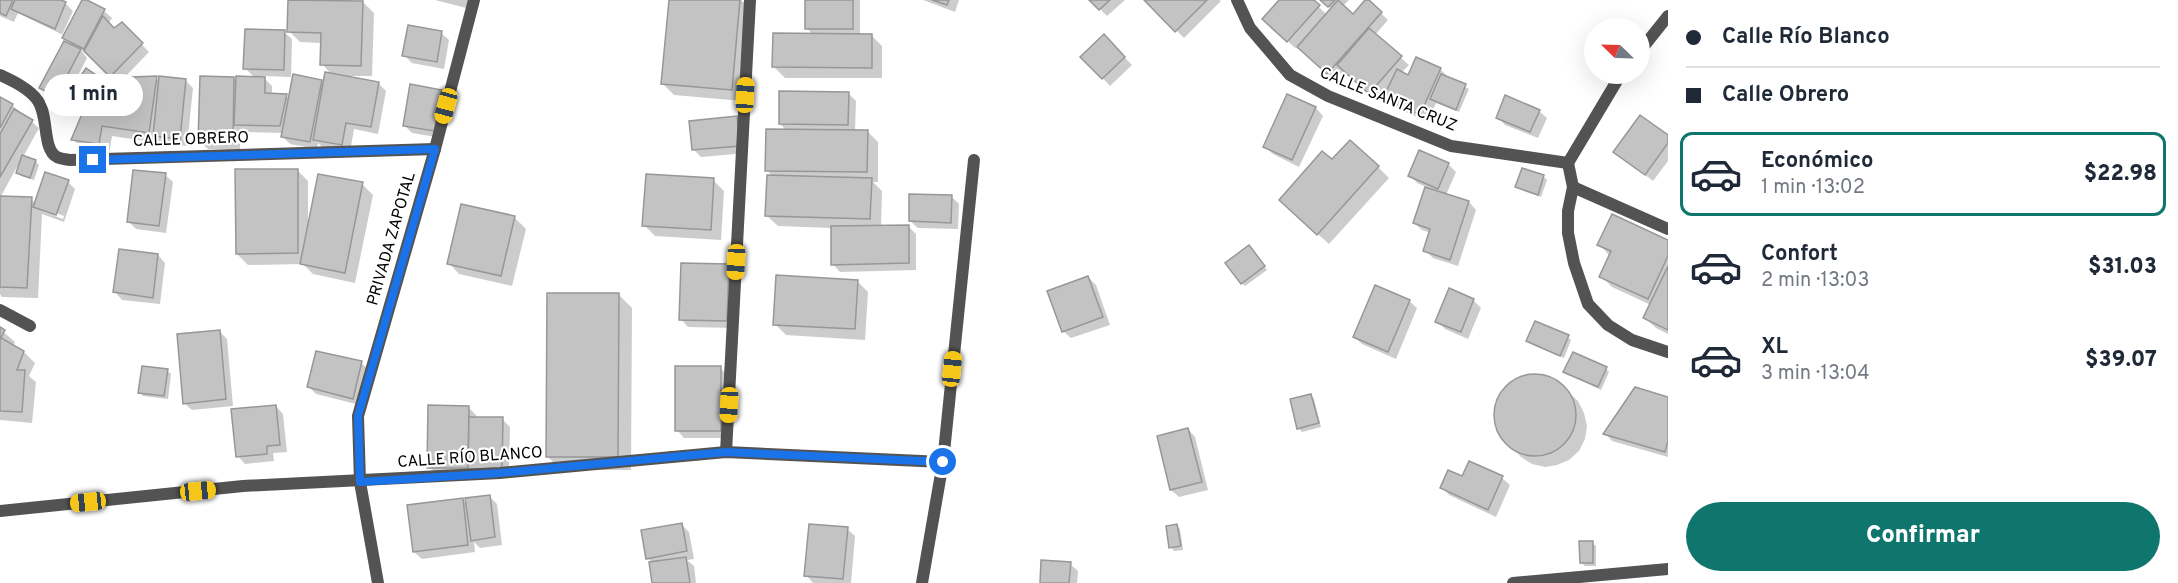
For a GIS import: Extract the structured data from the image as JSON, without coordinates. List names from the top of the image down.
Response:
{
  "streets": {
    "street": [
      "CALLE SANTA CRUZ",
      "CALLE OBRERO",
      "PRIVADA ZAPOTAL",
      "CALLE RÍO BLANCO"
    ]
  },
  "crossings": [
    ["CALLE OBRERO", "PRIVADA ZAPOTAL"],
    ["PRIVADA ZAPOTAL", "CALLE RÍO BLANCO"]
  ],
  "north": "top left",
  "page": {
    "banner": ["Calle Río Blanco", "Calle Obrero"],
    "bubble": "1 min",
    "list": [
      {
        "name": "Económico",
        "note": "1 min · 13:02",
        "value": "$22.98"
      },
      {
        "name": "Confort",
        "note": "2 min · 13:03",
        "value": "$31.03"
      },
      {
        "name": "XL",
        "note": "3 min · 13:04",
        "value": "$39.07"
      }
    ],
    "buttons": "Confirmar"
  }
}
